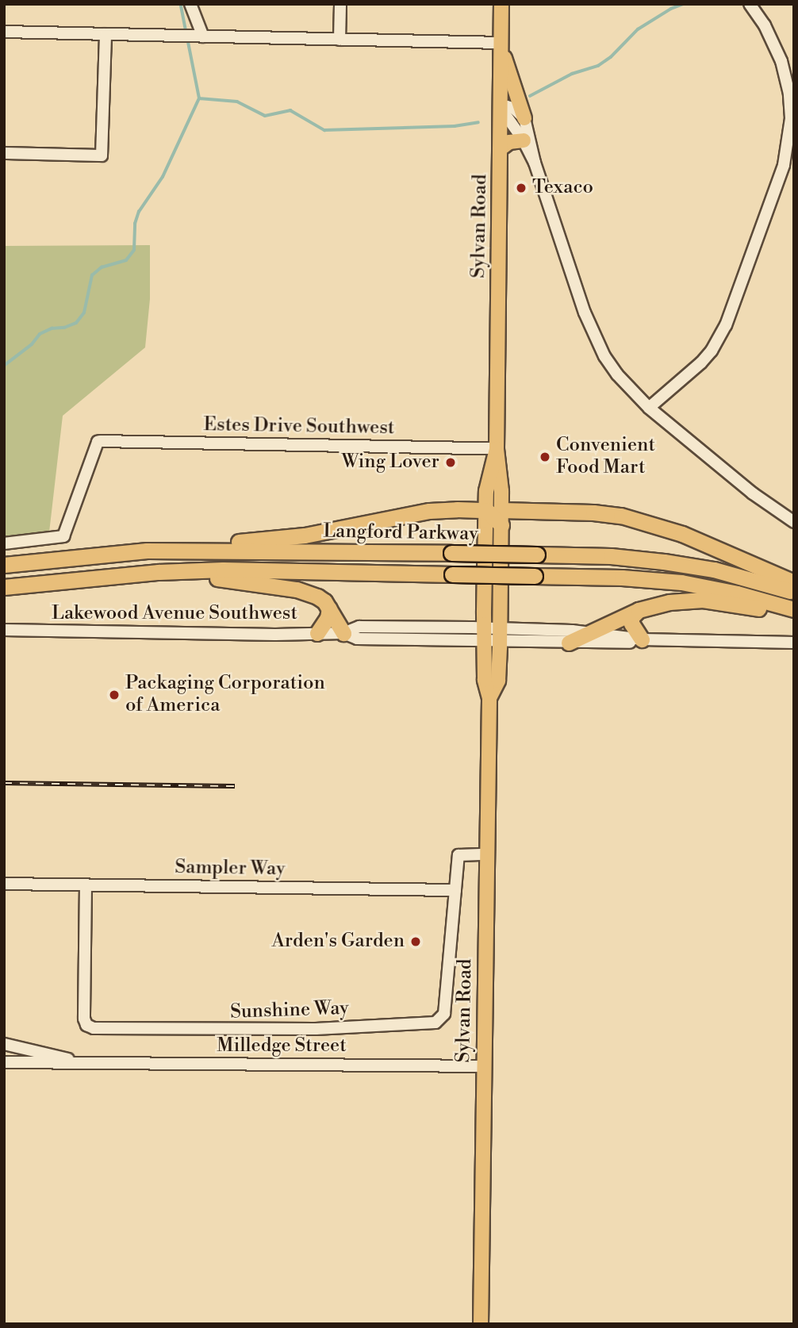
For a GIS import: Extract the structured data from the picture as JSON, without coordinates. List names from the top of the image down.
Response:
{
  "streets": {
    "highway": ["Langford Parkway"],
    "main road": ["Sylvan Road"],
    "street": [
      "Estes Drive Southwest",
      "Lakewood Avenue Southwest",
      "Sampler Way",
      "Sunshine Way",
      "Milledge Street"
    ]
  },
  "crossings": [
    ["Sylvan Road", "Estes Drive Southwest"],
    ["Sylvan Road", "Lakewood Avenue Southwest"],
    ["Sylvan Road", "Sunshine Way"],
    ["Sylvan Road", "Milledge Street"],
    ["Sampler Way", "Sunshine Way"]
  ],
  "places": [
    "Texaco",
    "Convenient Food Mart",
    "Wing Lover",
    "Packaging Corporation of America",
    "Arden's Garden"
  ]
}
